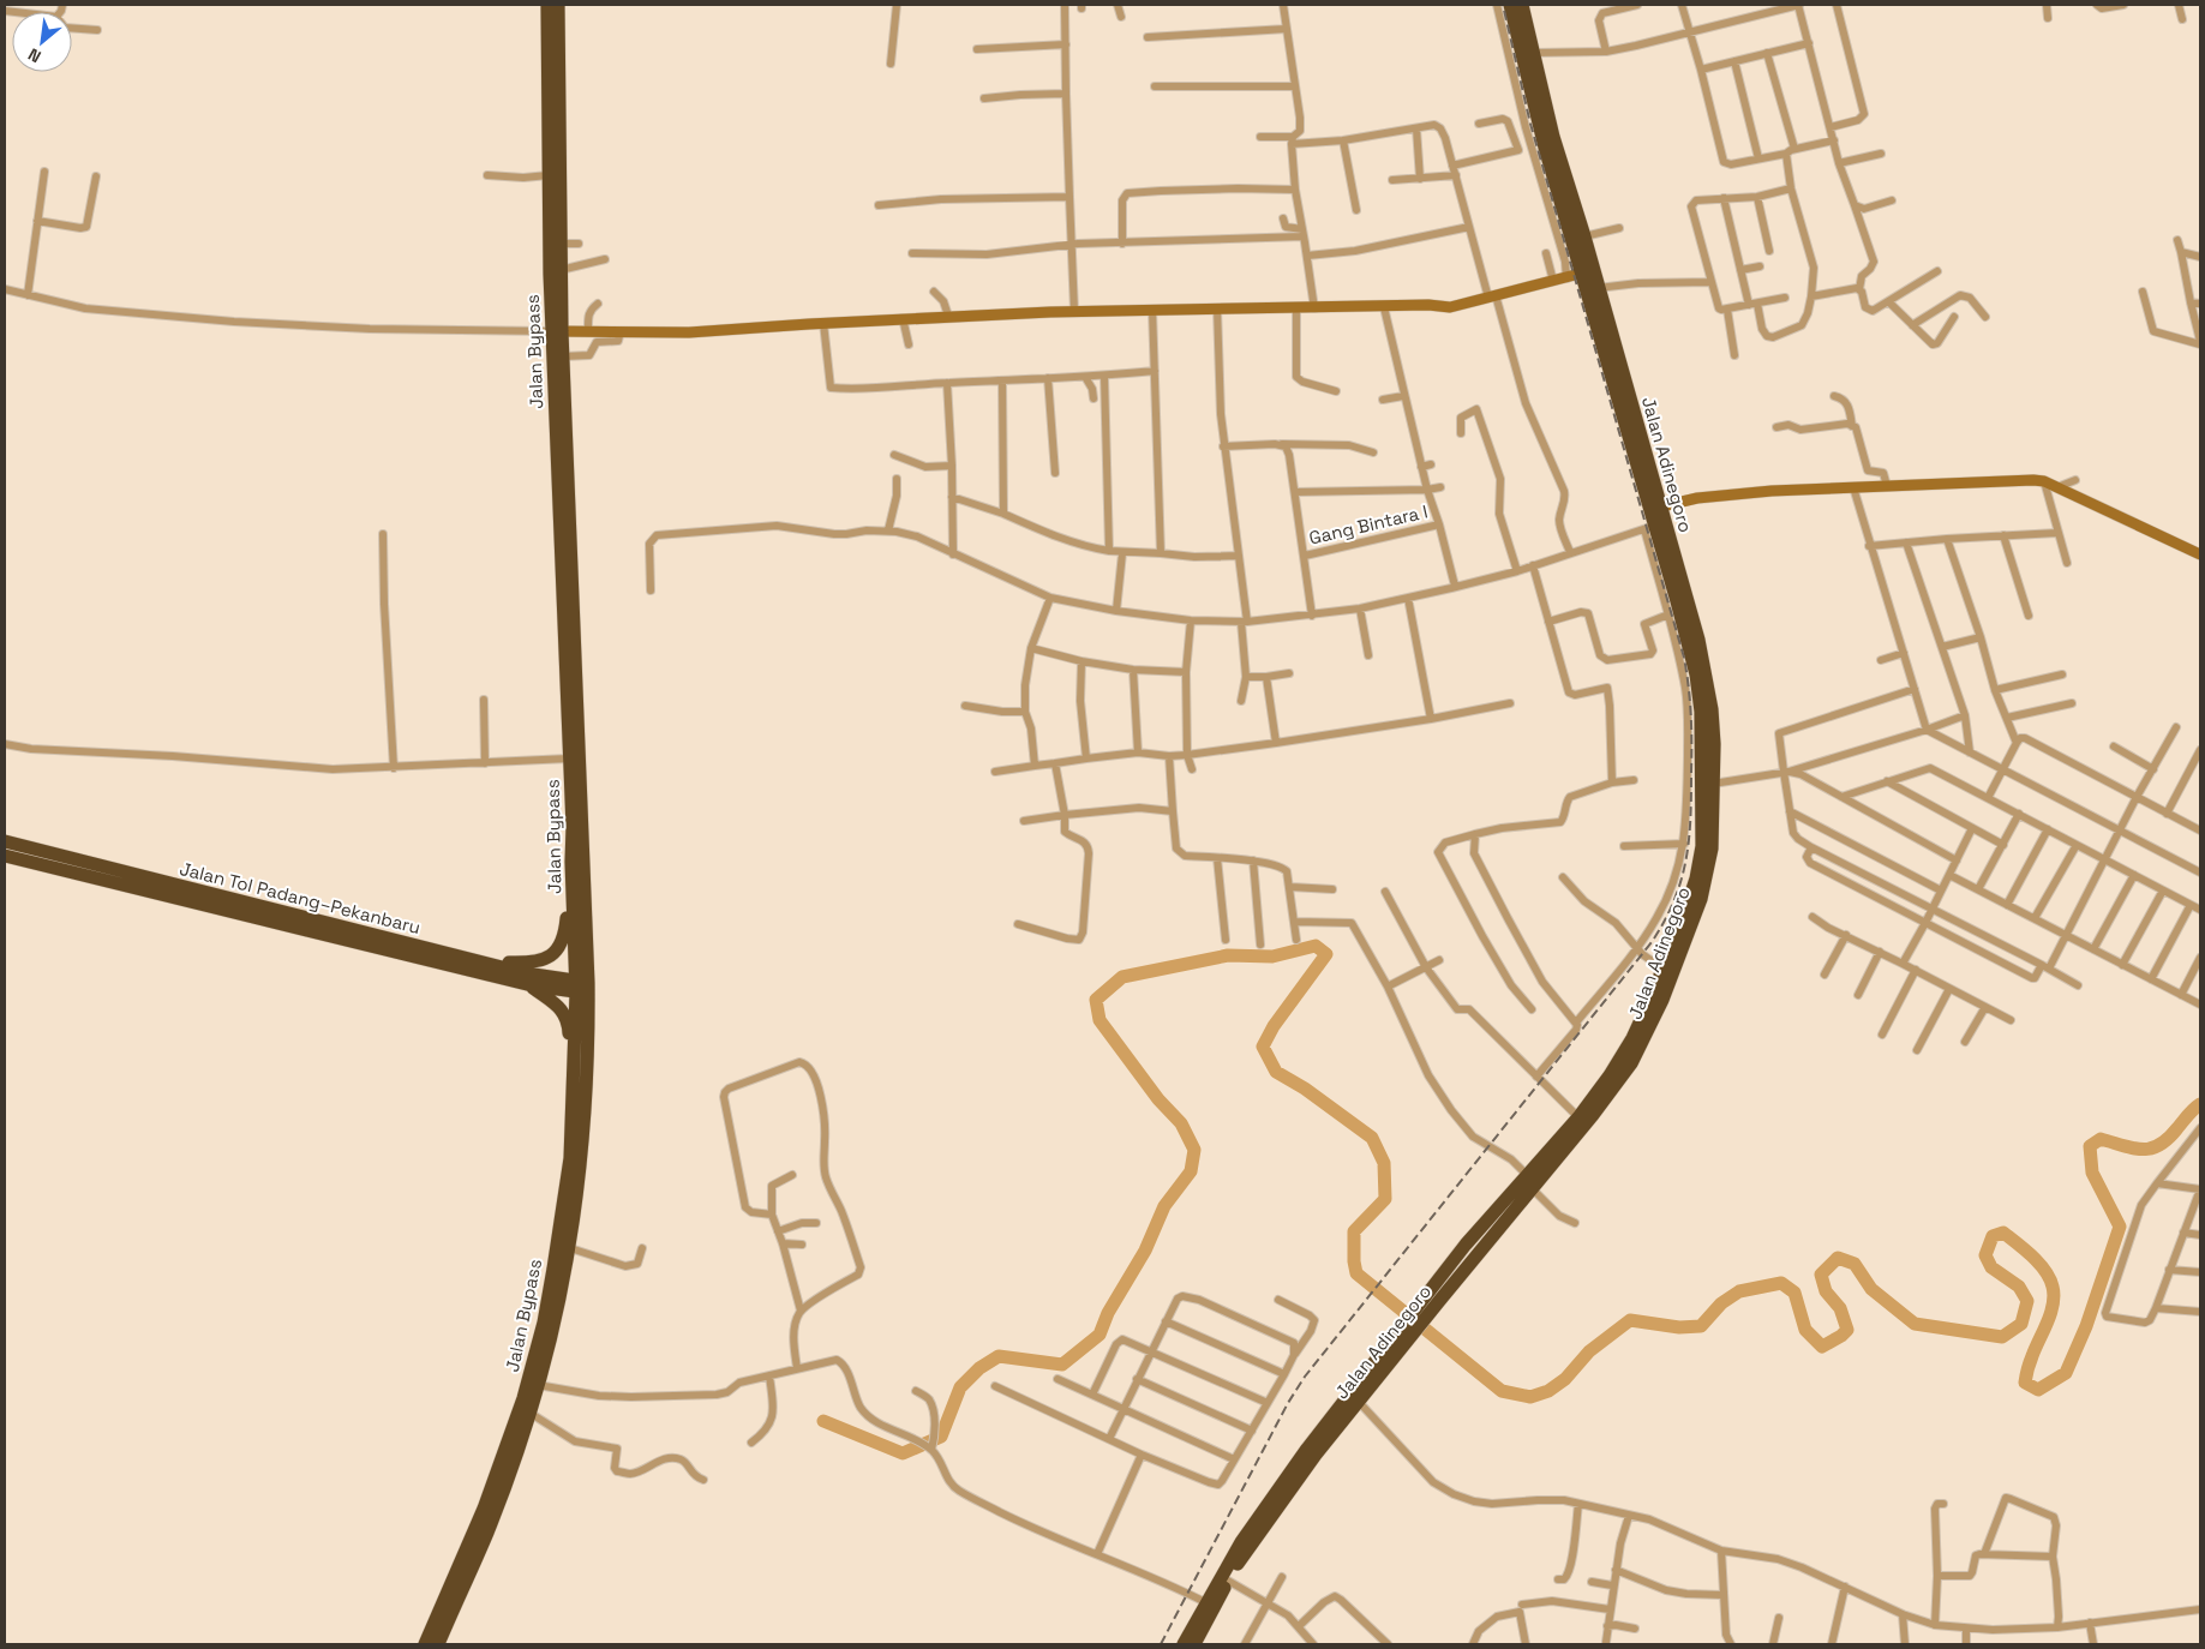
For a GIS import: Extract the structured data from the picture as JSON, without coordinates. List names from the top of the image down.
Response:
{
  "streets": {
    "highway": ["Jalan Bypass", "Jalan Adinegoro", "Jalan Tol Padang–Pekanbaru"],
    "street": ["Gang Bintara I"]
  },
  "crossings": [
    ["Jalan Bypass", "Jalan Tol Padang–Pekanbaru"]
  ],
  "north": "bottom left"
}
